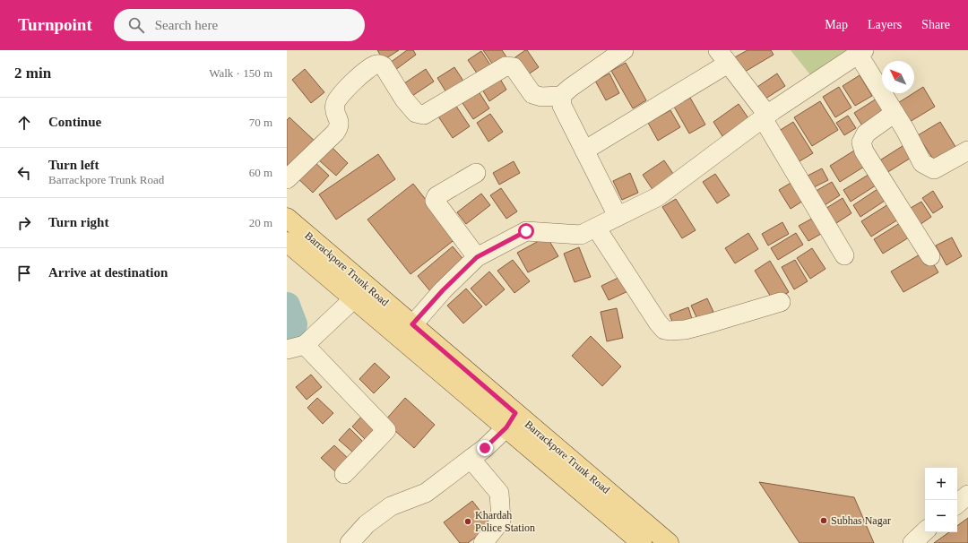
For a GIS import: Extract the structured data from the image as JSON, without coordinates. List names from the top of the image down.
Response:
{
  "streets": {
    "main road": ["Barrackpore Trunk Road"]
  },
  "places": ["Subhas Nagar", "Khardah Police Station"],
  "north": "top left",
  "page": {
    "header": "Turnpoint",
    "search": "Search here",
    "nav": ["Map", "Layers", "Share"],
    "heading": ["2 min", "Walk · 150 m"],
    "list": [
      ["Continue", "70 m"],
      ["Turn left", "Barrackpore Trunk Road", "60 m"],
      ["Turn right", "20 m"],
      "Arrive at destination"
    ],
    "map_buttons": ["+", "−"]
  }
}
